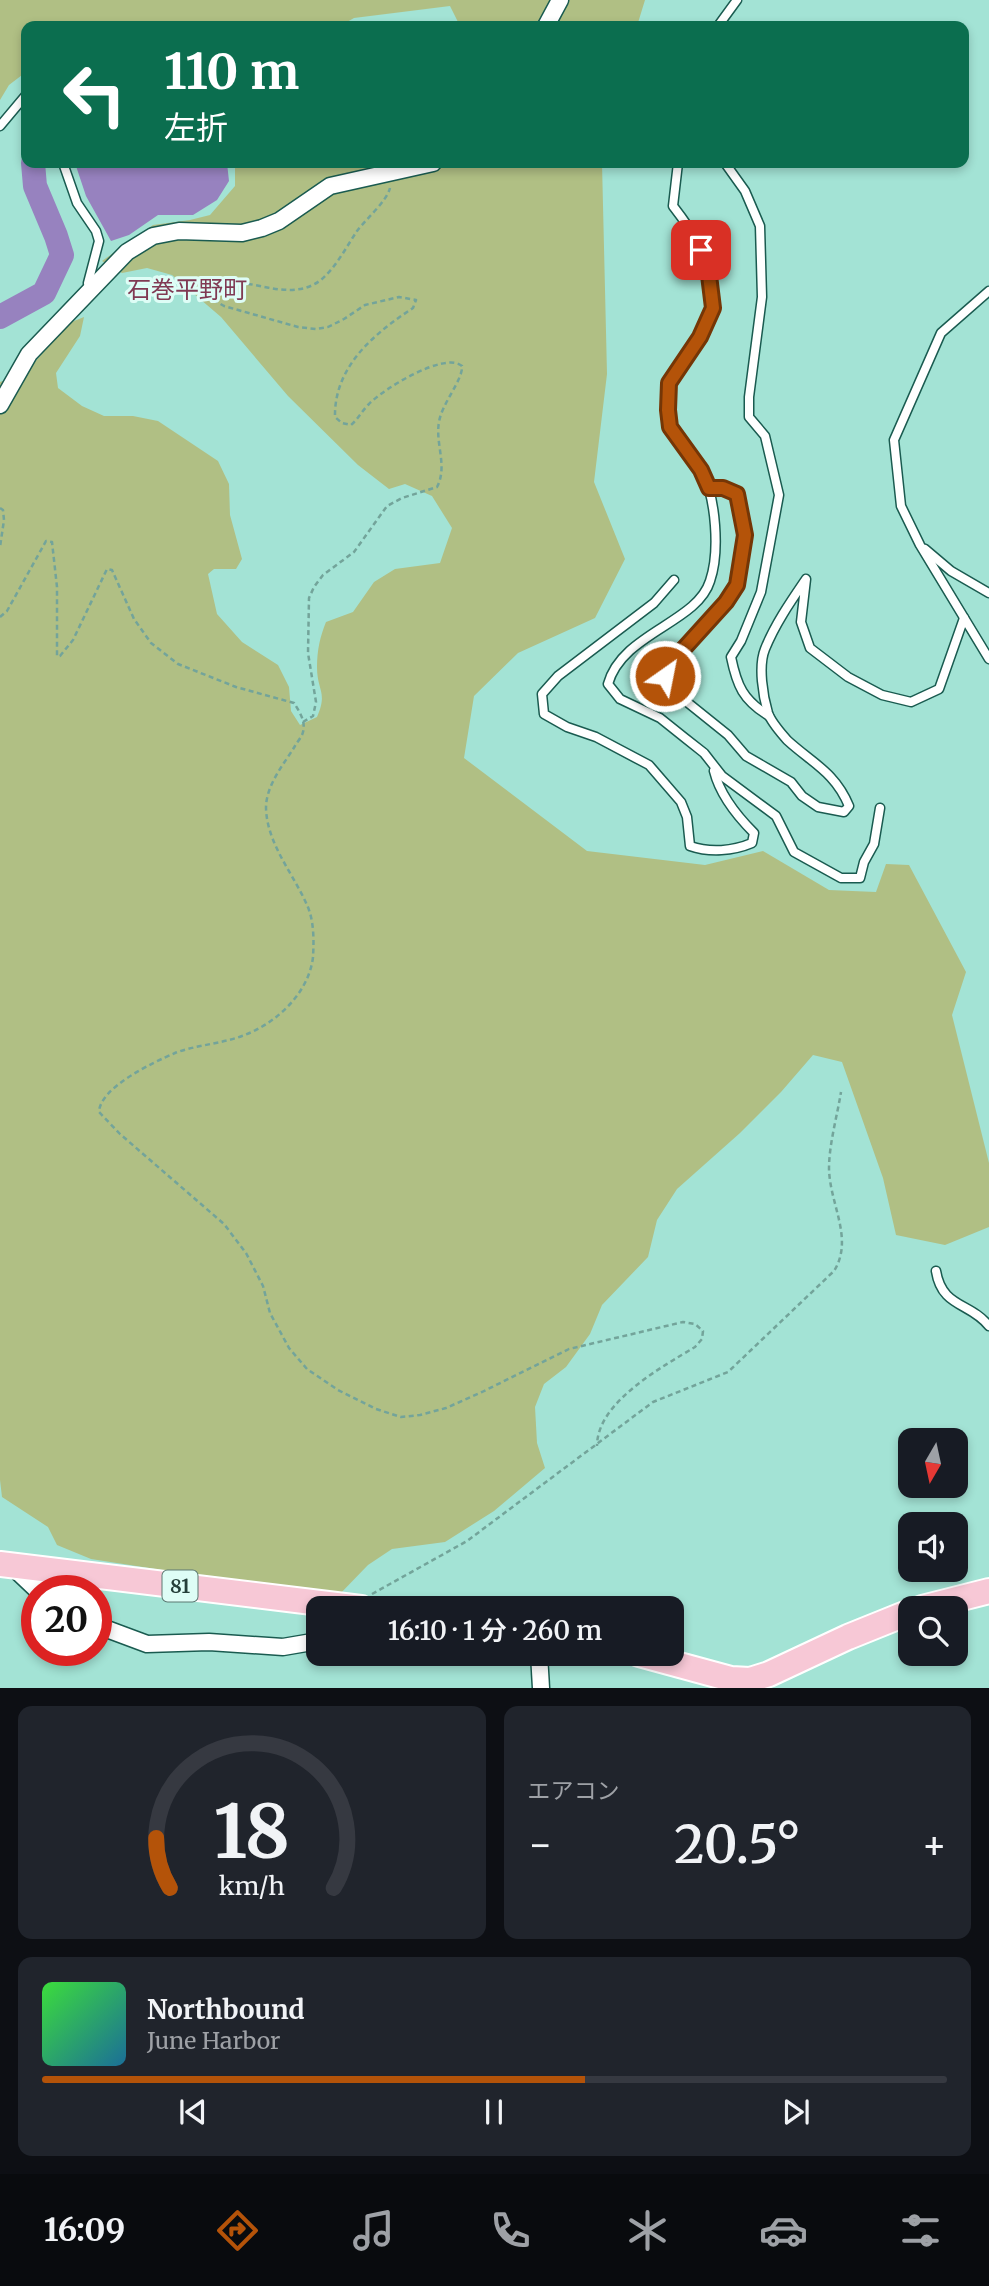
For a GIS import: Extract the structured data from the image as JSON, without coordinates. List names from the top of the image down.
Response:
{
  "streets": {
    "main road": ["81"]
  },
  "districts": ["石巻平野町"],
  "north": "bottom",
  "page": {
    "turn": ["110 m", "左折"],
    "limit": "20",
    "trip": "16:10 · 1 分 · 260 m",
    "tile": "エアコン",
    "heat": ["−", "20.5°", "+"],
    "song": ["Northbound", "June Harbor"],
    "tabs": "16:09",
    "gauge": ["18", "km/h"]
  }
}
